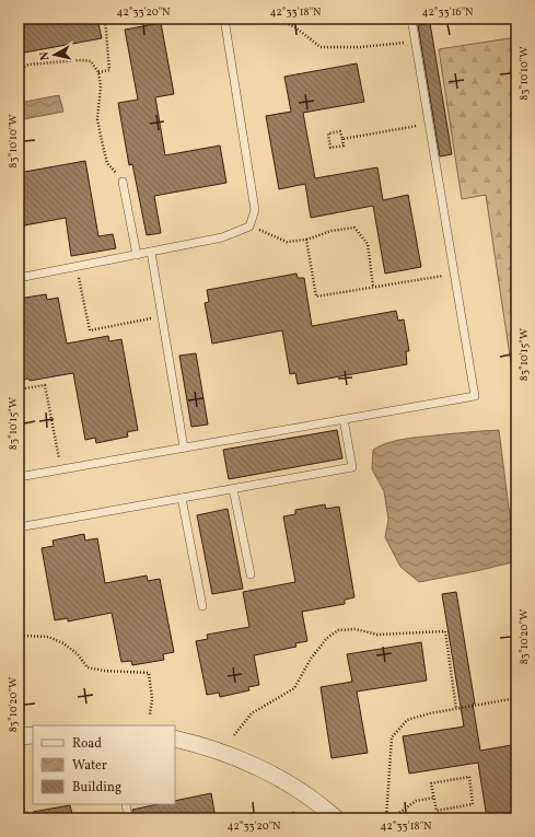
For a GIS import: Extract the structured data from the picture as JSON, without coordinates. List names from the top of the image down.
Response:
{
  "legend": ["Road", "Water", "Building"],
  "north": "left",
  "coordinates": [
    "42°33'20\"N",
    "42°33'18\"N",
    "42°33'16\"N",
    "83°10'10\"W",
    "83°10'15\"W",
    "83°10'20\"W"
  ]
}
